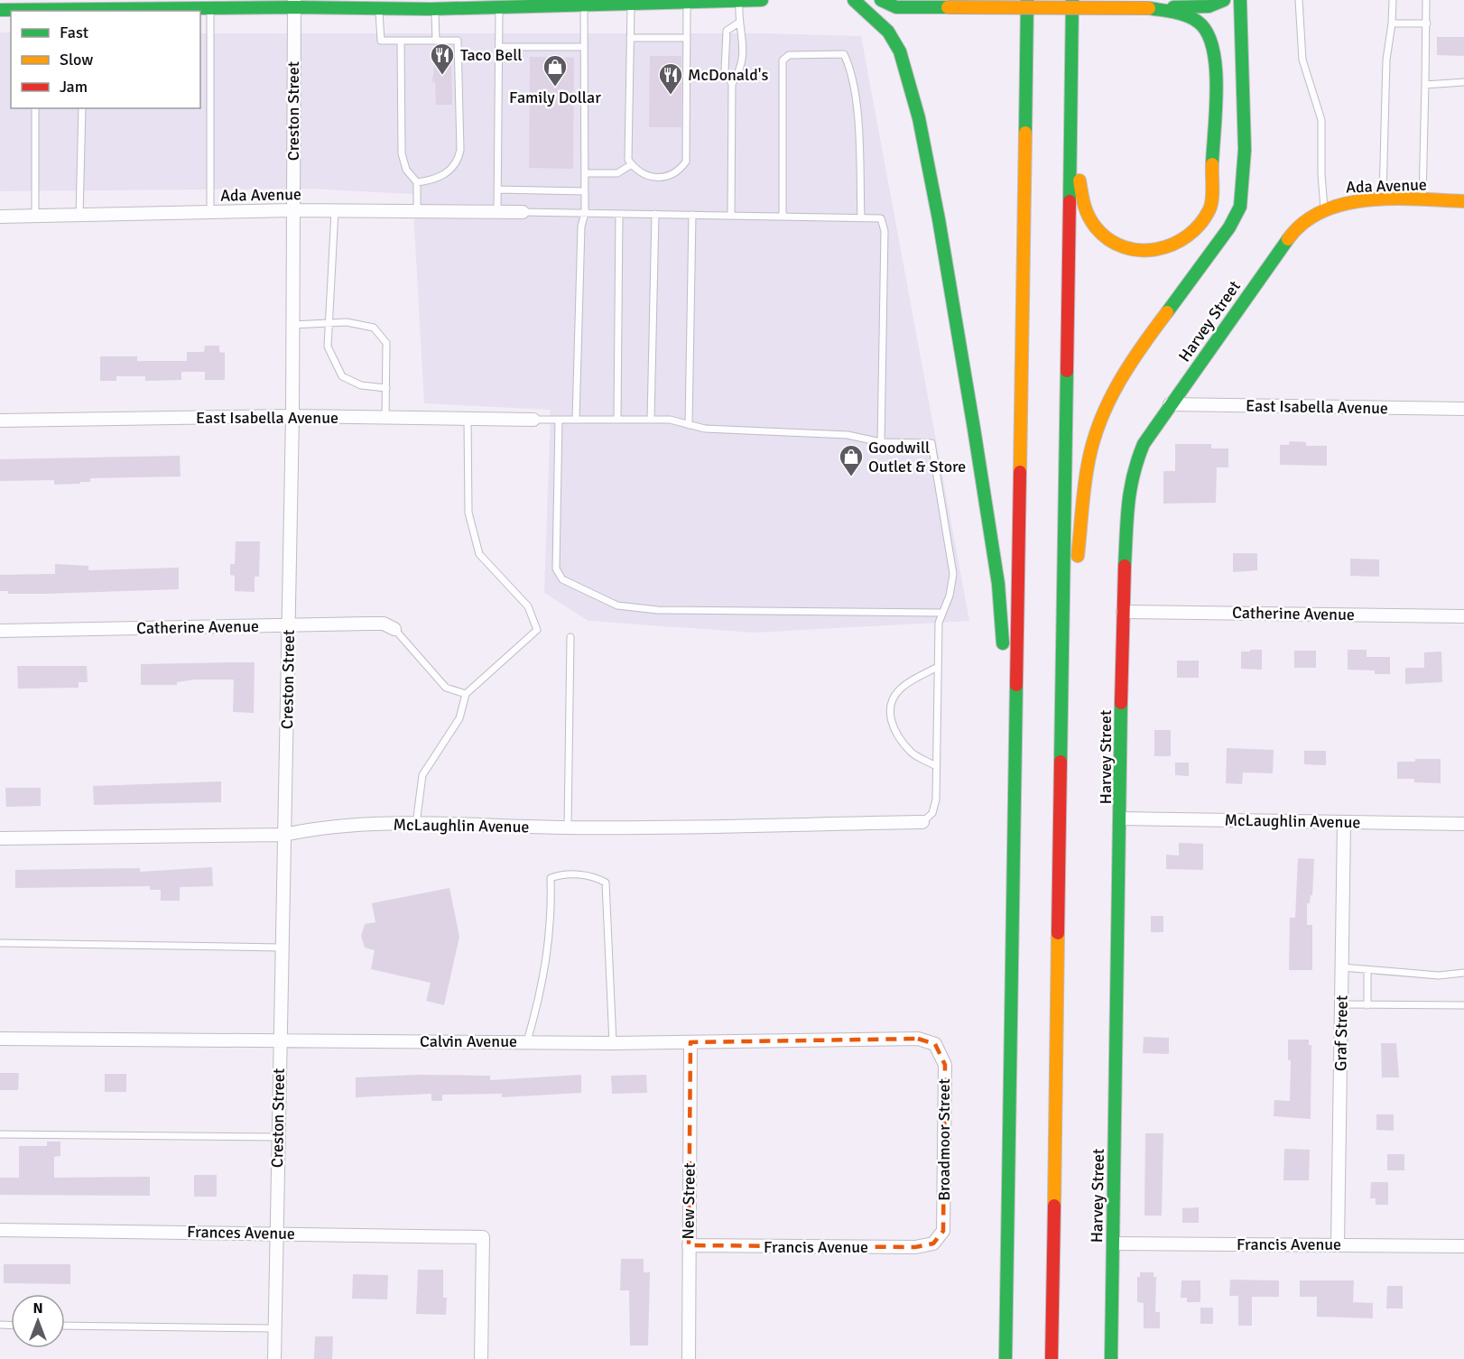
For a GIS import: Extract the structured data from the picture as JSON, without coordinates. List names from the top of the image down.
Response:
{
  "streets": {
    "main road": ["Ada Avenue", "Harvey Street"],
    "street": [
      "Creston Street",
      "East Isabella Avenue",
      "Catherine Avenue",
      "McLaughlin Avenue",
      "Graf Street",
      "Calvin Avenue",
      "Broadmoor Street",
      "New Street",
      "Frances Avenue",
      "Francis Avenue"
    ]
  },
  "crossings": [
    ["Creston Street", "Ada Avenue"],
    ["Creston Street", "East Isabella Avenue"],
    ["Creston Street", "Catherine Avenue"],
    ["Creston Street", "McLaughlin Avenue"],
    ["Creston Street", "Calvin Avenue"],
    ["Creston Street", "Frances Avenue"],
    ["Ada Avenue", "Harvey Street"],
    ["Harvey Street", "East Isabella Avenue"],
    ["Harvey Street", "Catherine Avenue"],
    ["Harvey Street", "McLaughlin Avenue"],
    ["Harvey Street", "Francis Avenue"],
    ["McLaughlin Avenue", "Graf Street"],
    ["Graf Street", "Francis Avenue"],
    ["Calvin Avenue", "Broadmoor Street"],
    ["Calvin Avenue", "New Street"],
    ["Broadmoor Street", "Francis Avenue"],
    ["New Street", "Francis Avenue"]
  ],
  "places": {
    "restaurant": ["Taco Bell", "McDonald's"],
    "shop": ["Family Dollar", "Goodwill Outlet & Store"]
  },
  "legend": ["Fast", "Slow", "Jam"],
  "north": "top"
}
